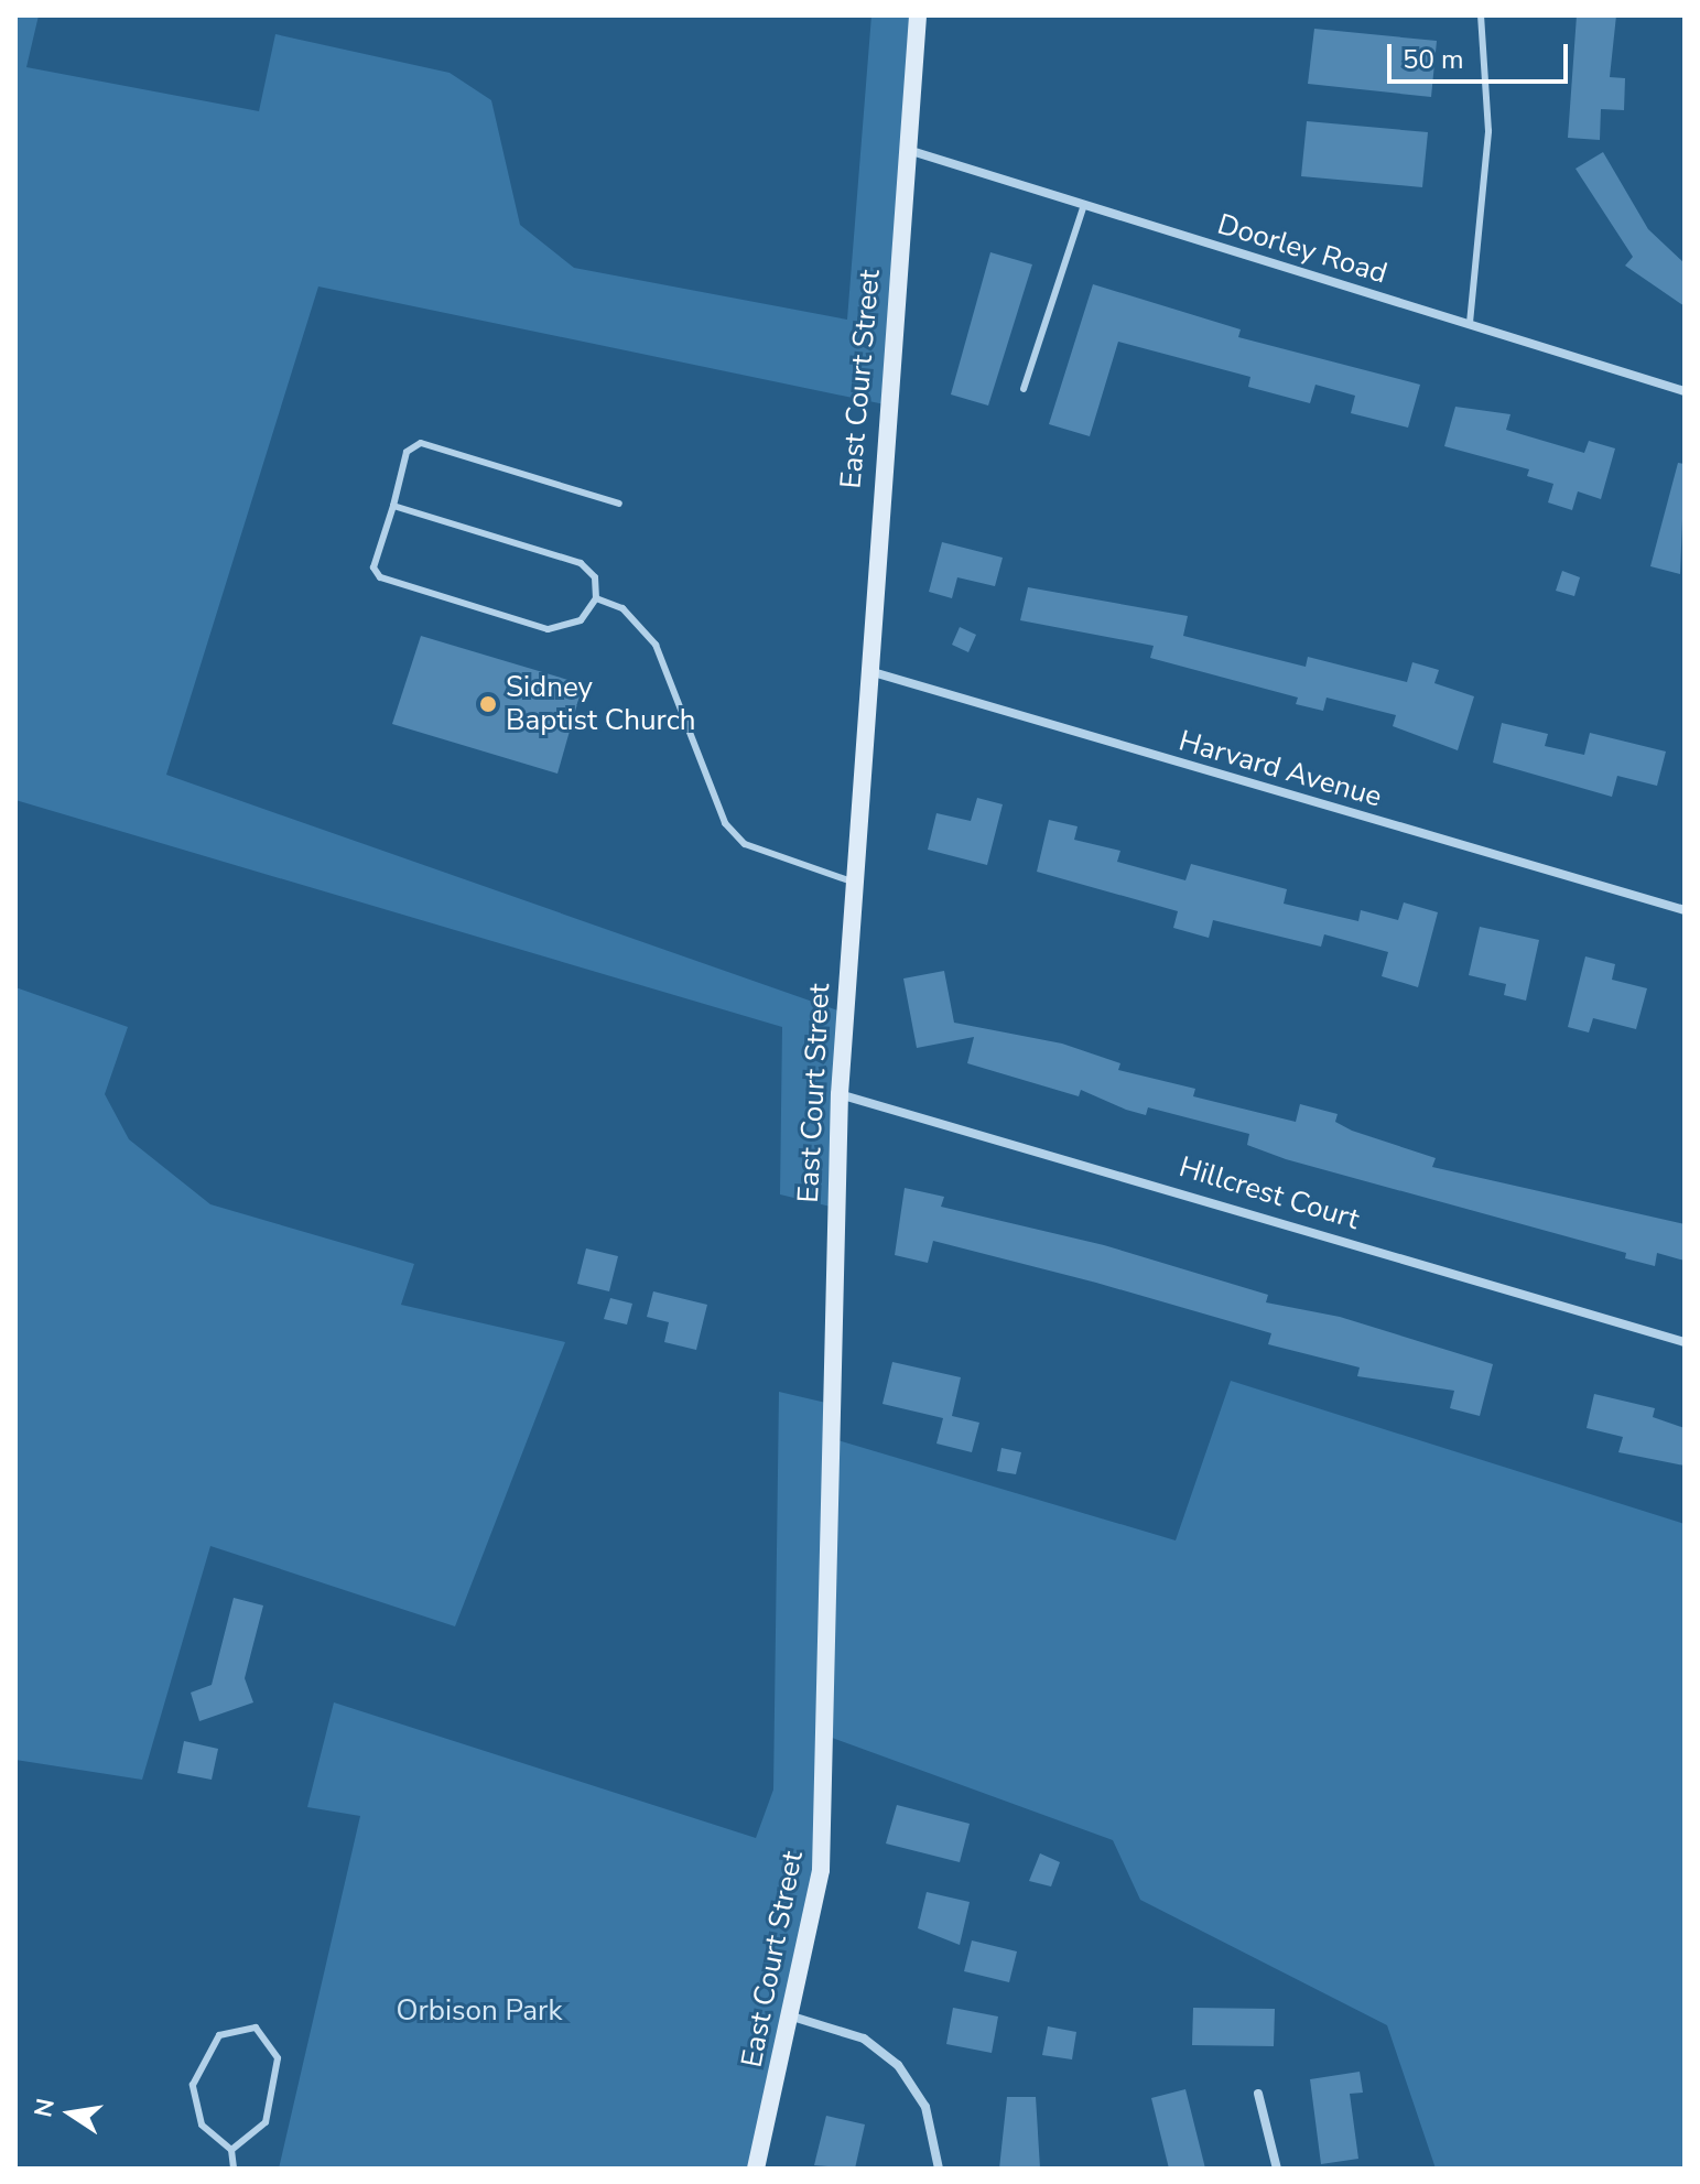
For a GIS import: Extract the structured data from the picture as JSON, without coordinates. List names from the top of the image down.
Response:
{
  "streets": {
    "main road": ["East Court Street"],
    "street": ["Doorley Road", "Harvard Avenue", "Hillcrest Court"]
  },
  "crossings": [
    ["Doorley Road", "East Court Street"],
    ["East Court Street", "Harvard Avenue"],
    ["East Court Street", "Hillcrest Court"]
  ],
  "parks": ["Orbison Park"],
  "places": ["Sidney Baptist Church"],
  "scale_bar": "50 m",
  "north": "left"
}
